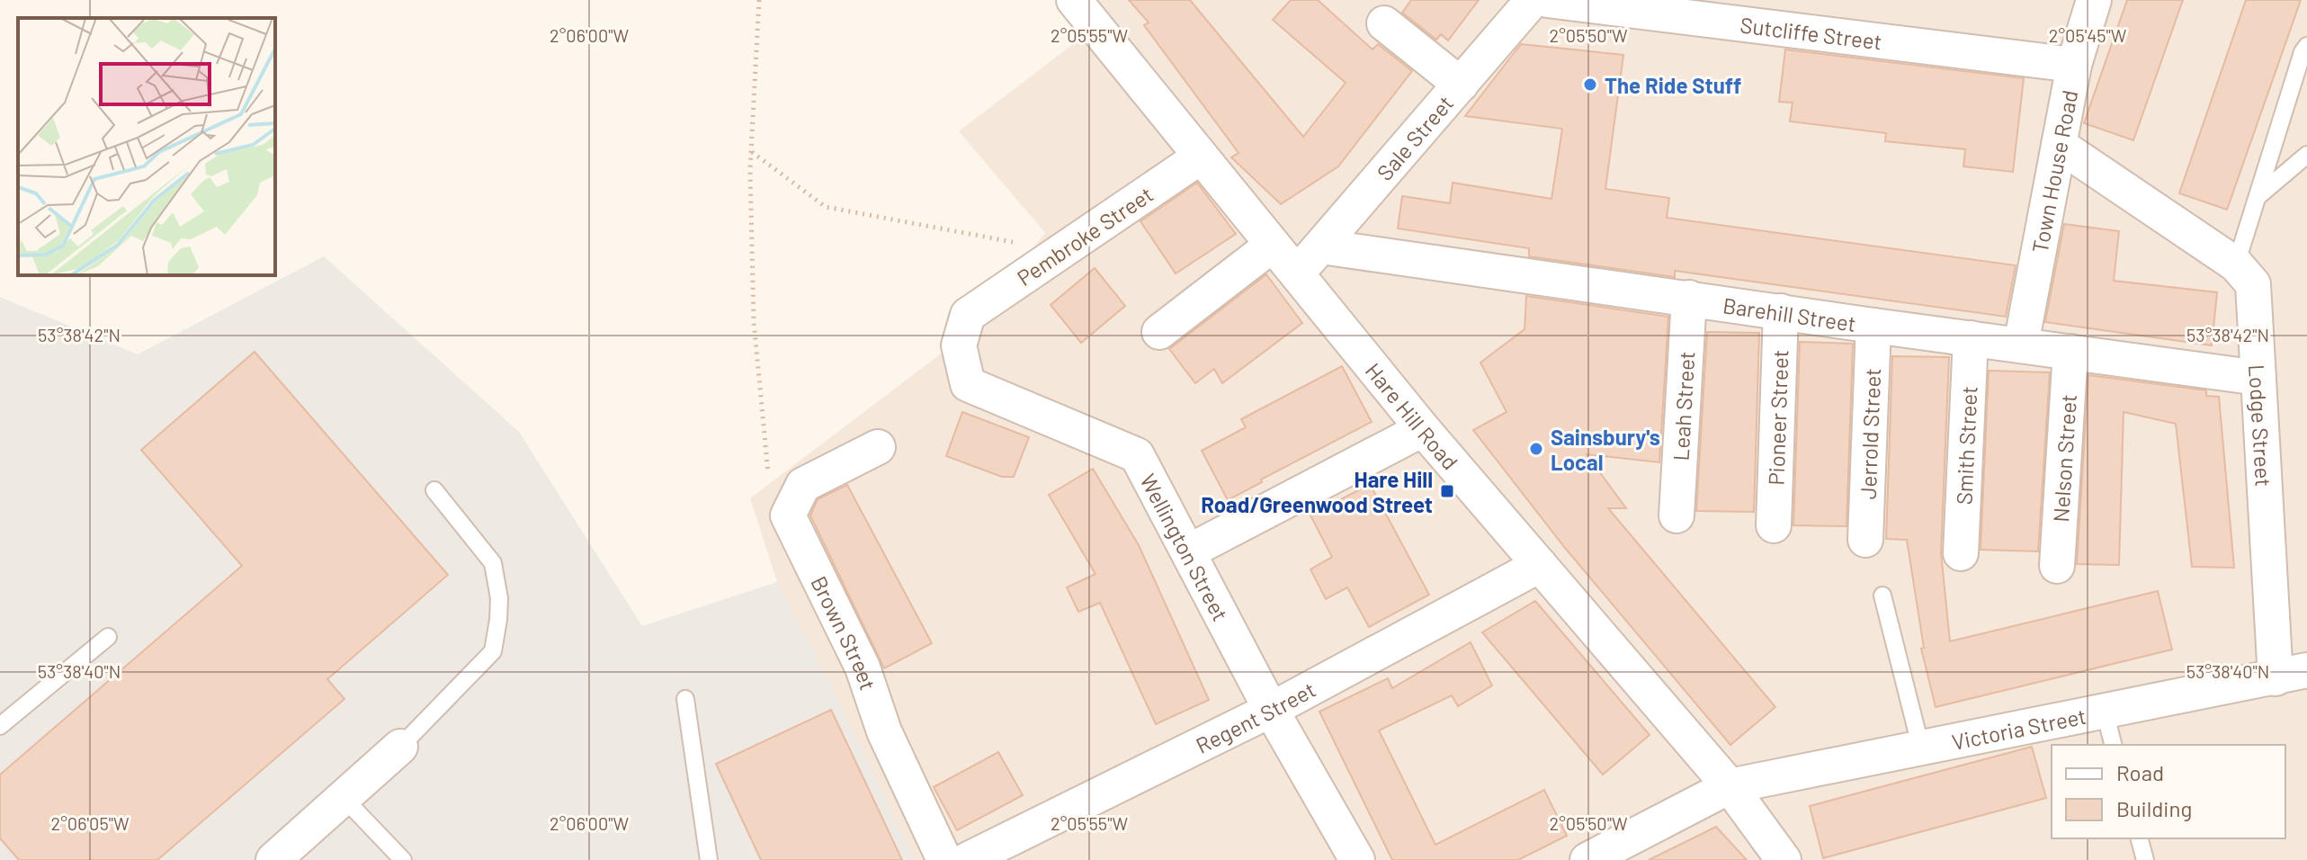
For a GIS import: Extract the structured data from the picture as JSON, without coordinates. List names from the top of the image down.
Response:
{
  "streets": {
    "street": [
      "Sutcliffe Street",
      "Sale Street",
      "Town House Road",
      "Pembroke Street",
      "Barehill Street",
      "Leah Street",
      "Hare Hill Road",
      "Pioneer Street",
      "Lodge Street",
      "Jerrold Street",
      "Smith Street",
      "Nelson Street",
      "Wellington Street",
      "Brown Street",
      "Regent Street",
      "Victoria Street"
    ]
  },
  "crossings": [
    ["Sutcliffe Street", "Town House Road"],
    ["Sale Street", "Barehill Street"],
    ["Sale Street", "Hare Hill Road"],
    ["Town House Road", "Barehill Street"],
    ["Town House Road", "Lodge Street"],
    ["Pembroke Street", "Hare Hill Road"],
    ["Pembroke Street", "Wellington Street"],
    ["Barehill Street", "Leah Street"],
    ["Barehill Street", "Pioneer Street"],
    ["Barehill Street", "Lodge Street"],
    ["Barehill Street", "Jerrold Street"],
    ["Barehill Street", "Smith Street"],
    ["Barehill Street", "Nelson Street"],
    ["Hare Hill Road", "Regent Street"],
    ["Hare Hill Road", "Victoria Street"],
    ["Lodge Street", "Victoria Street"],
    ["Wellington Street", "Regent Street"]
  ],
  "places": {
    "other": ["The Ride Stuff", "Sainsbury's Local"],
    "transit": ["Hare Hill Road/Greenwood Street"]
  },
  "legend": ["Road", "Building"],
  "coordinates": [
    "2°06'00\"W",
    "2°05'55\"W",
    "2°05'50\"W",
    "2°05'45\"W",
    "53°38'42\"N",
    "53°38'40\"N",
    "2°06'05\"W"
  ]
}
